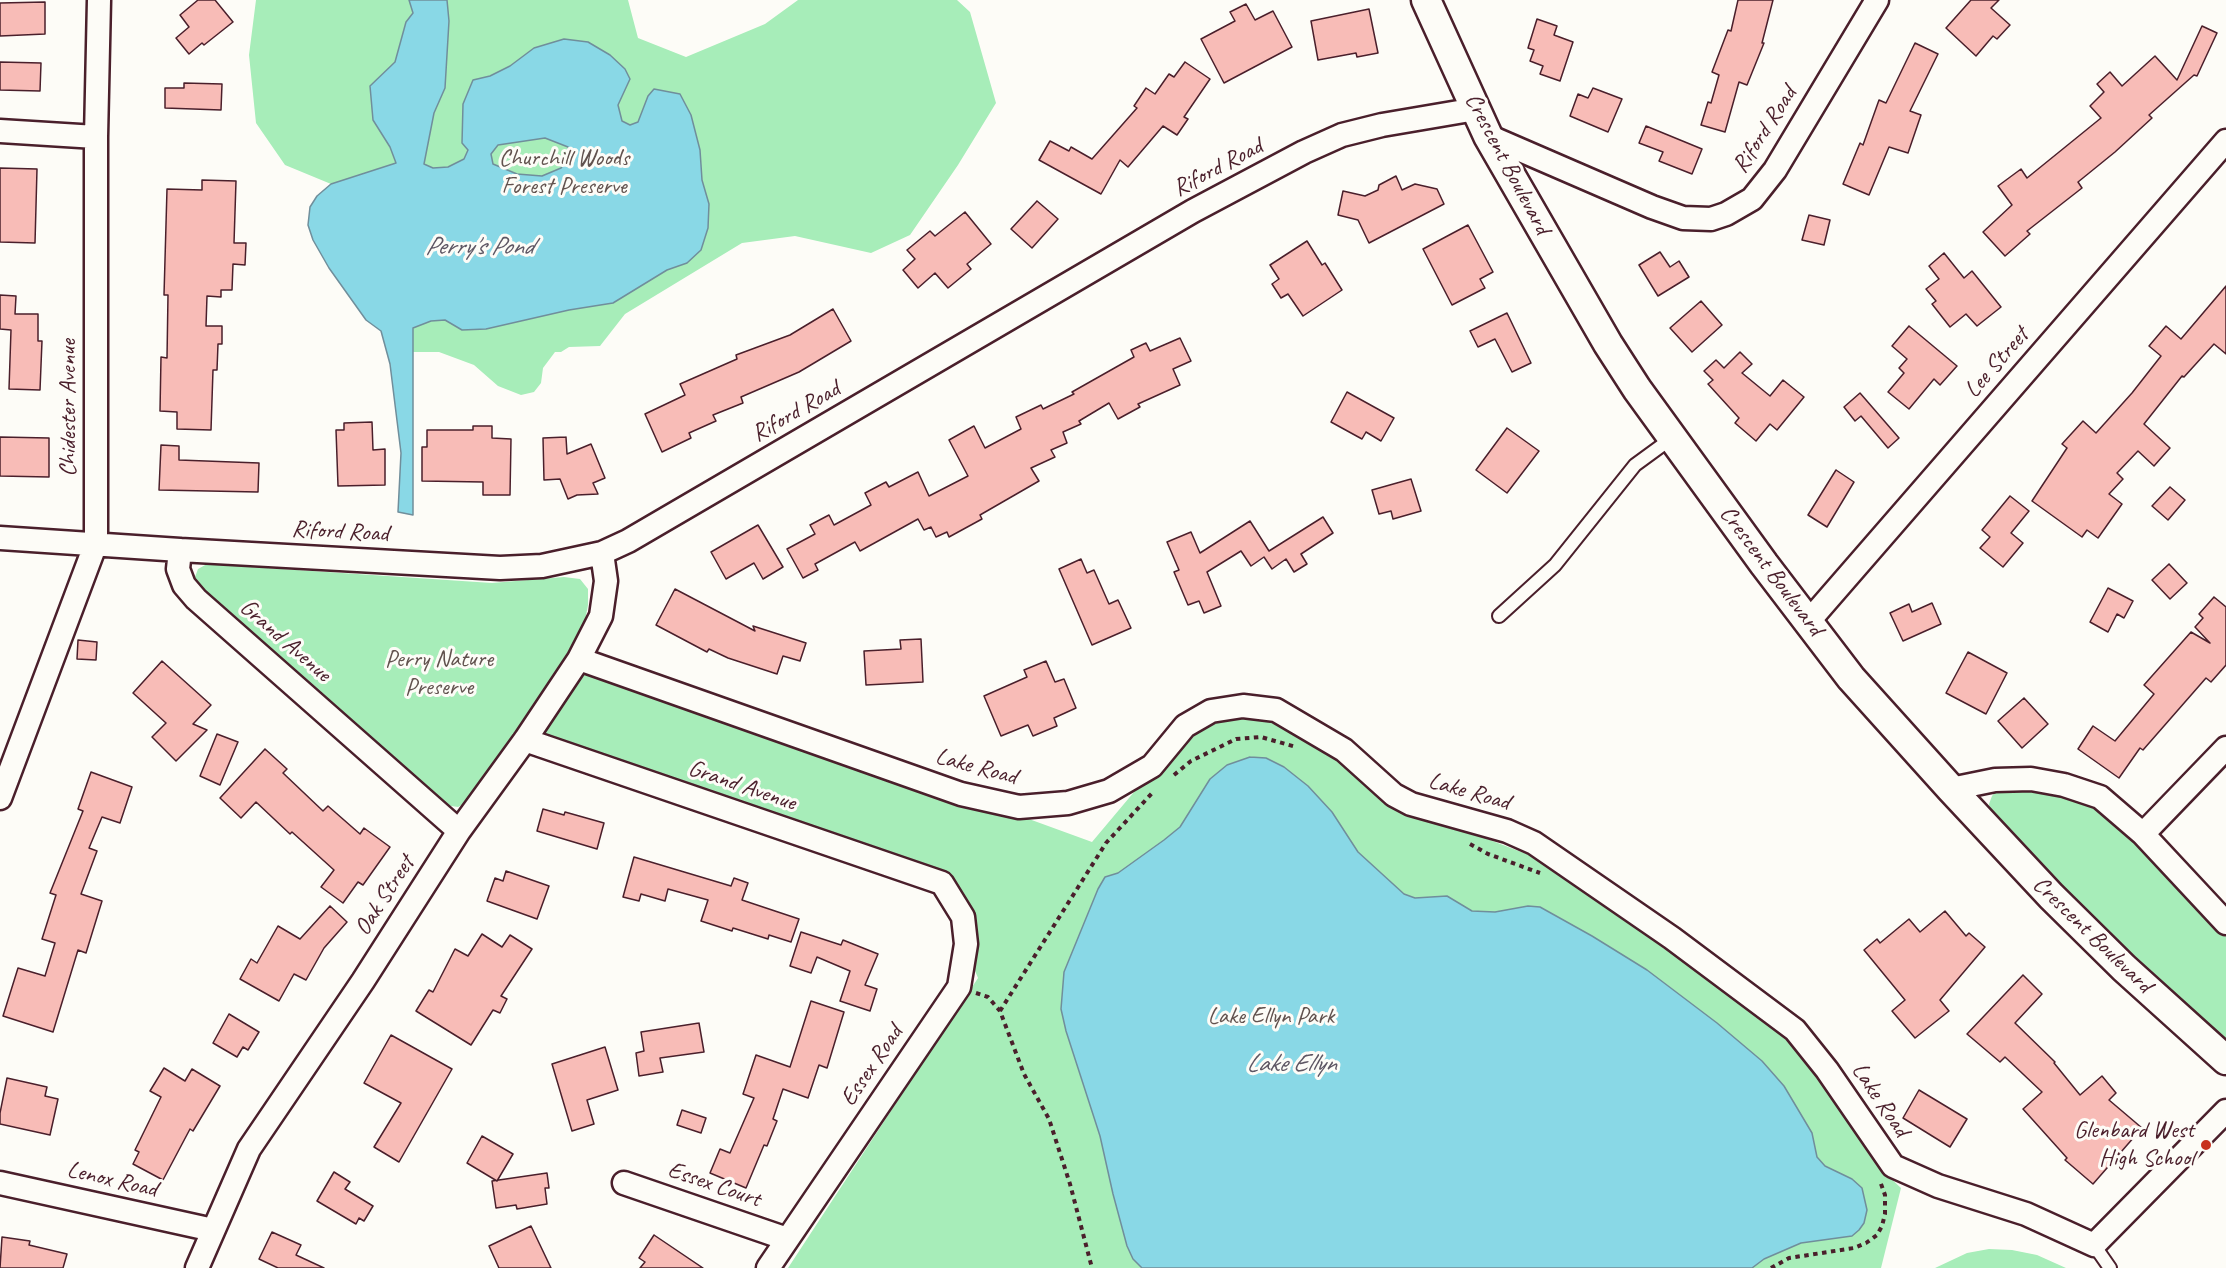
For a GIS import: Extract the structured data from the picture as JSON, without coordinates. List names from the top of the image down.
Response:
{
  "streets": {
    "street": [
      "Riford Road",
      "Crescent Boulevard",
      "Lee Street",
      "Chidester Avenue",
      "Grand Avenue",
      "Lake Road",
      "Oak Street",
      "Essex Road",
      "Lenox Road",
      "Essex Court"
    ]
  },
  "crossings": [
    ["Riford Road", "Crescent Boulevard"],
    ["Riford Road", "Chidester Avenue"],
    ["Riford Road", "Grand Avenue"],
    ["Riford Road", "Oak Street"],
    ["Crescent Boulevard", "Lee Street"],
    ["Grand Avenue", "Oak Street"],
    ["Grand Avenue", "Essex Road"],
    ["Lake Road", "Oak Street"],
    ["Oak Street", "Lenox Road"],
    ["Essex Road", "Essex Court"]
  ],
  "water": ["Perry's Pond", "Lake Ellyn"],
  "parks": ["Churchill Woods Forest Preserve", "Perry Nature Preserve", "Lake Ellyn Park"],
  "places": ["Glenbard West High School"]
}
